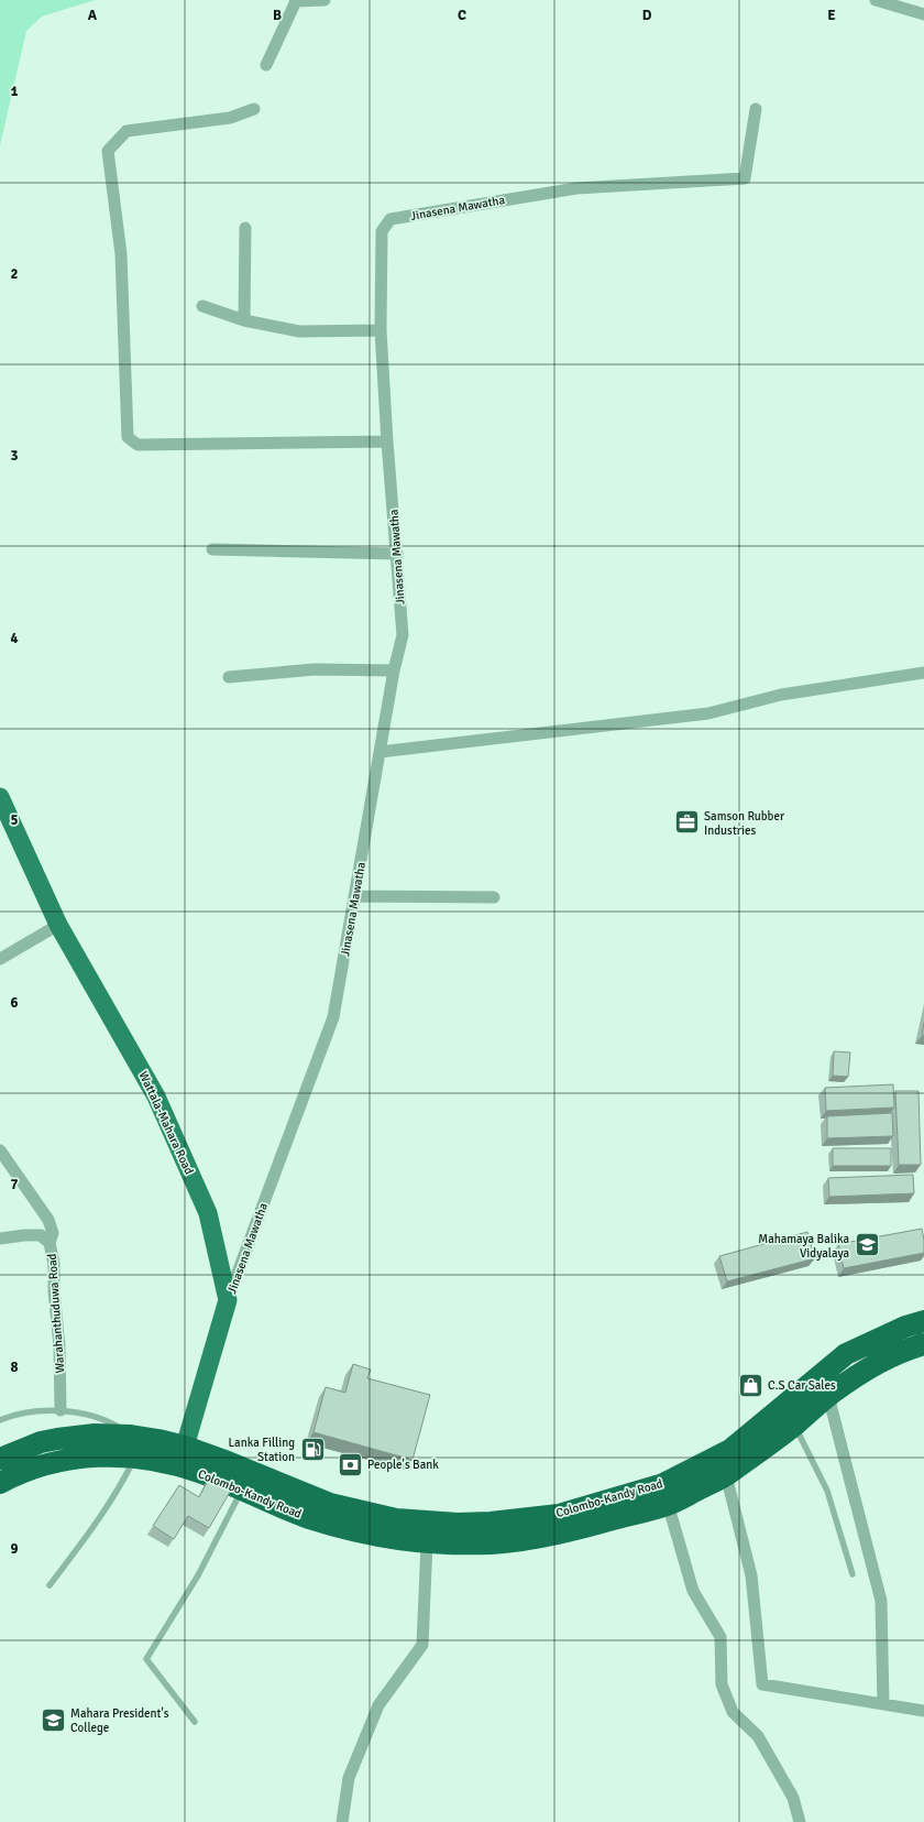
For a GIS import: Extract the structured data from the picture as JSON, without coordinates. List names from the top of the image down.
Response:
{
  "streets": {
    "highway": ["Colombo-Kandy Road"],
    "main road": ["Wattala-Mahara Road"],
    "street": ["Jinasena Mawatha", "Warahanthuduwa Road"]
  },
  "crossings": [
    ["Jinasena Mawatha", "Wattala-Mahara Road"],
    ["Wattala-Mahara Road", "Colombo-Kandy Road"]
  ],
  "places": {
    "office": ["Samson Rubber Industries"],
    "school or university": ["Mahamaya Balika Vidyalaya", "Mahara President's College"],
    "shop": ["C.S Car Sales"],
    "fuel station": ["Lanka Filling Station"],
    "bank": ["People's Bank"]
  },
  "grid": {
    "columns": [
      "A",
      "B",
      "C",
      "D",
      "E"
    ],
    "rows": [
      "1",
      "2",
      "3",
      "4",
      "5",
      "6",
      "7",
      "8",
      "9"
    ]
  }
}
